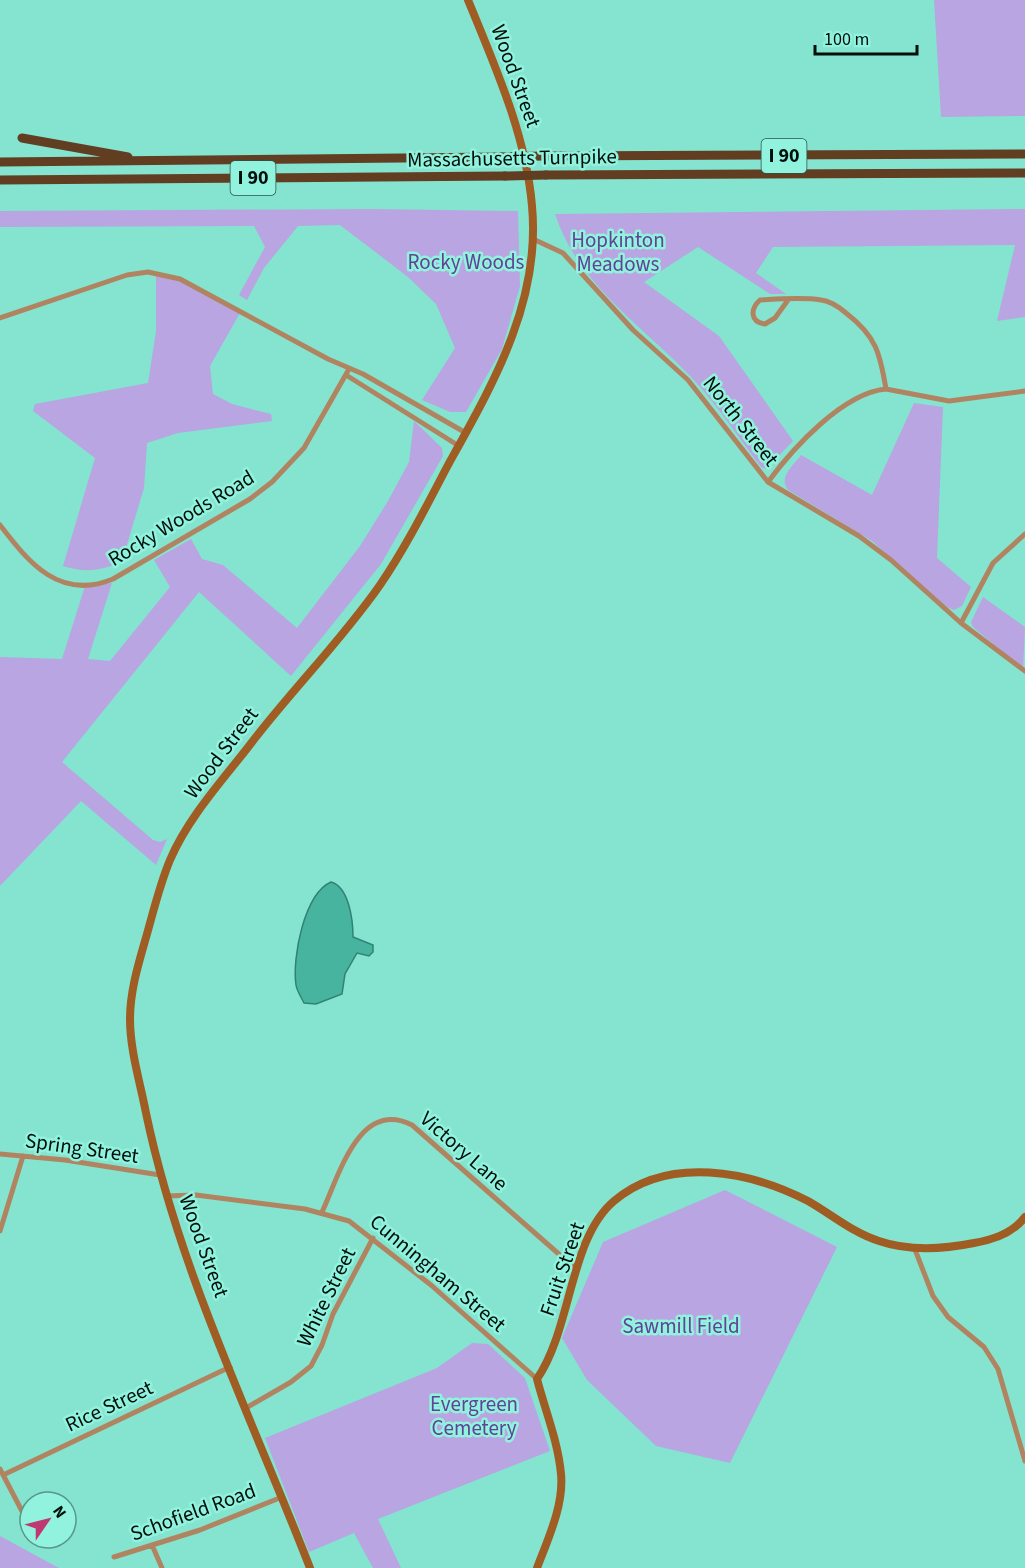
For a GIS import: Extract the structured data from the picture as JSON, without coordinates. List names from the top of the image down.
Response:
{
  "streets": {
    "highway": ["I 90", "Massachusetts Turnpike"],
    "main road": ["Wood Street", "Fruit Street"],
    "street": [
      "North Street",
      "Rocky Woods Road",
      "Spring Street",
      "Victory Lane",
      "Cunningham Street",
      "White Street",
      "Rice Street",
      "Schofield Road"
    ]
  },
  "crossings": [
    ["Wood Street", "North Street"],
    ["Wood Street", "Spring Street"],
    ["Wood Street", "Cunningham Street"],
    ["Wood Street", "White Street"],
    ["Wood Street", "Rice Street"],
    ["Wood Street", "Schofield Road"],
    ["Victory Lane", "Fruit Street"],
    ["Victory Lane", "Cunningham Street"],
    ["Fruit Street", "Cunningham Street"],
    ["Cunningham Street", "White Street"]
  ],
  "parks": [
    "Hopkinton Meadows",
    "Rocky Woods",
    "Sawmill Field",
    "Evergreen Cemetery"
  ],
  "scale_bar": "100 m",
  "north": "top right"
}
